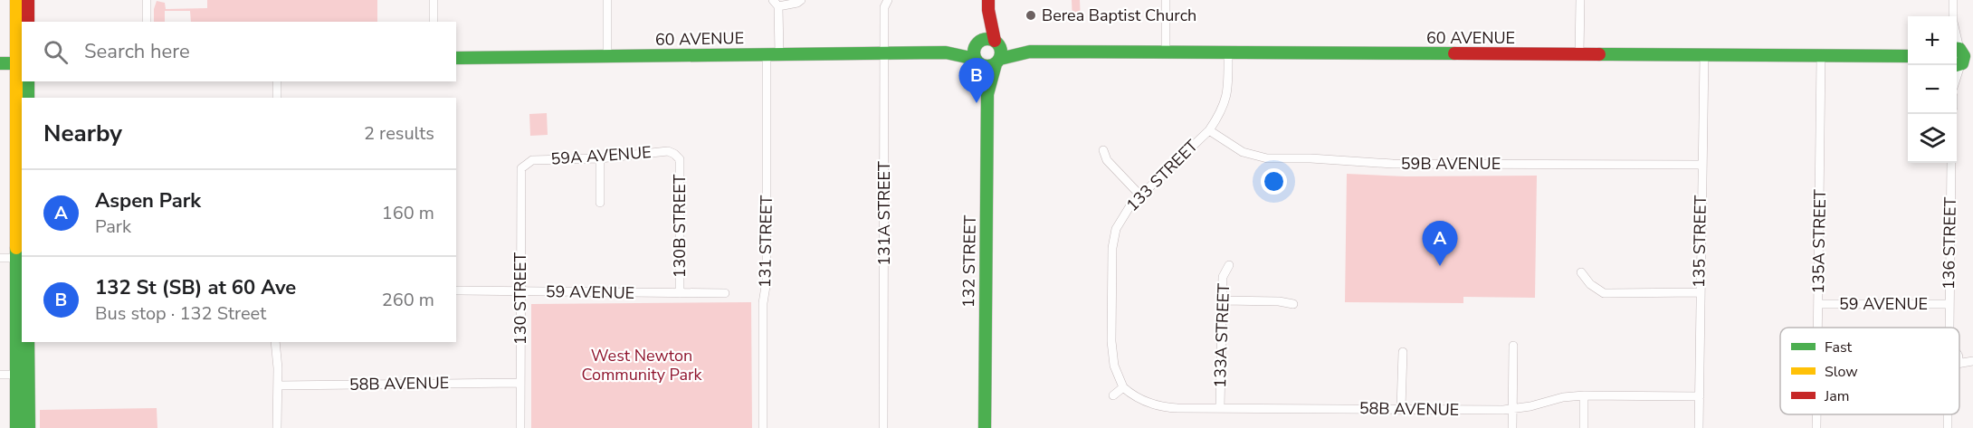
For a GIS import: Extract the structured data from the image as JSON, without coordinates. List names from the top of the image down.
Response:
{
  "streets": {
    "street": [
      "60 AVENUE",
      "59A AVENUE",
      "59B AVENUE",
      "133 STREET",
      "131A STREET",
      "130B STREET",
      "131 STREET",
      "135 STREET",
      "135A STREET",
      "136 STREET",
      "132 STREET",
      "59 AVENUE",
      "130 STREET",
      "133A STREET",
      "58B AVENUE"
    ]
  },
  "crossings": [
    ["60 AVENUE", "133 STREET"],
    ["60 AVENUE", "131A STREET"],
    ["60 AVENUE", "131 STREET"],
    ["60 AVENUE", "135 STREET"],
    ["60 AVENUE", "135A STREET"],
    ["60 AVENUE", "132 STREET"],
    ["59A AVENUE", "130B STREET"],
    ["59A AVENUE", "130 STREET"],
    ["59B AVENUE", "133 STREET"],
    ["59B AVENUE", "135 STREET"],
    ["133 STREET", "58B AVENUE"],
    ["130B STREET", "59 AVENUE"],
    ["135 STREET", "58B AVENUE"],
    ["135A STREET", "59 AVENUE"],
    ["136 STREET", "59 AVENUE"],
    ["59 AVENUE", "130 STREET"],
    ["130 STREET", "58B AVENUE"],
    ["133A STREET", "58B AVENUE"]
  ],
  "parks": ["West Newton Community Park"],
  "places": ["Berea Baptist Church"],
  "legend": ["Fast", "Slow", "Jam"],
  "page": {
    "map_buttons": ["+", "−"],
    "search": "Search here",
    "pins": ["B", "A"],
    "heading": ["Nearby", "2 results"],
    "list": [
      {
        "mark": "A",
        "name": "Aspen Park",
        "note": "Park",
        "value": "160 m"
      },
      {
        "mark": "B",
        "name": "132 St (SB) at 60 Ave",
        "note": "Bus stop · 132 Street",
        "value": "260 m"
      }
    ]
  }
}
